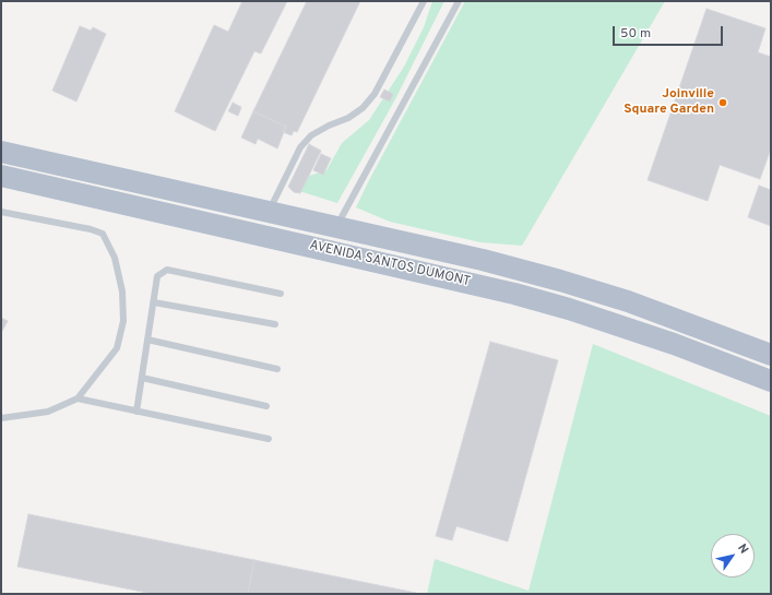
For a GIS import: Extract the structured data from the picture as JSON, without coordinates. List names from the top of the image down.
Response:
{
  "streets": {
    "main road": ["AVENIDA SANTOS DUMONT"]
  },
  "places": ["Joinville Square Garden"],
  "scale_bar": "50 m",
  "north": "top right"
}
